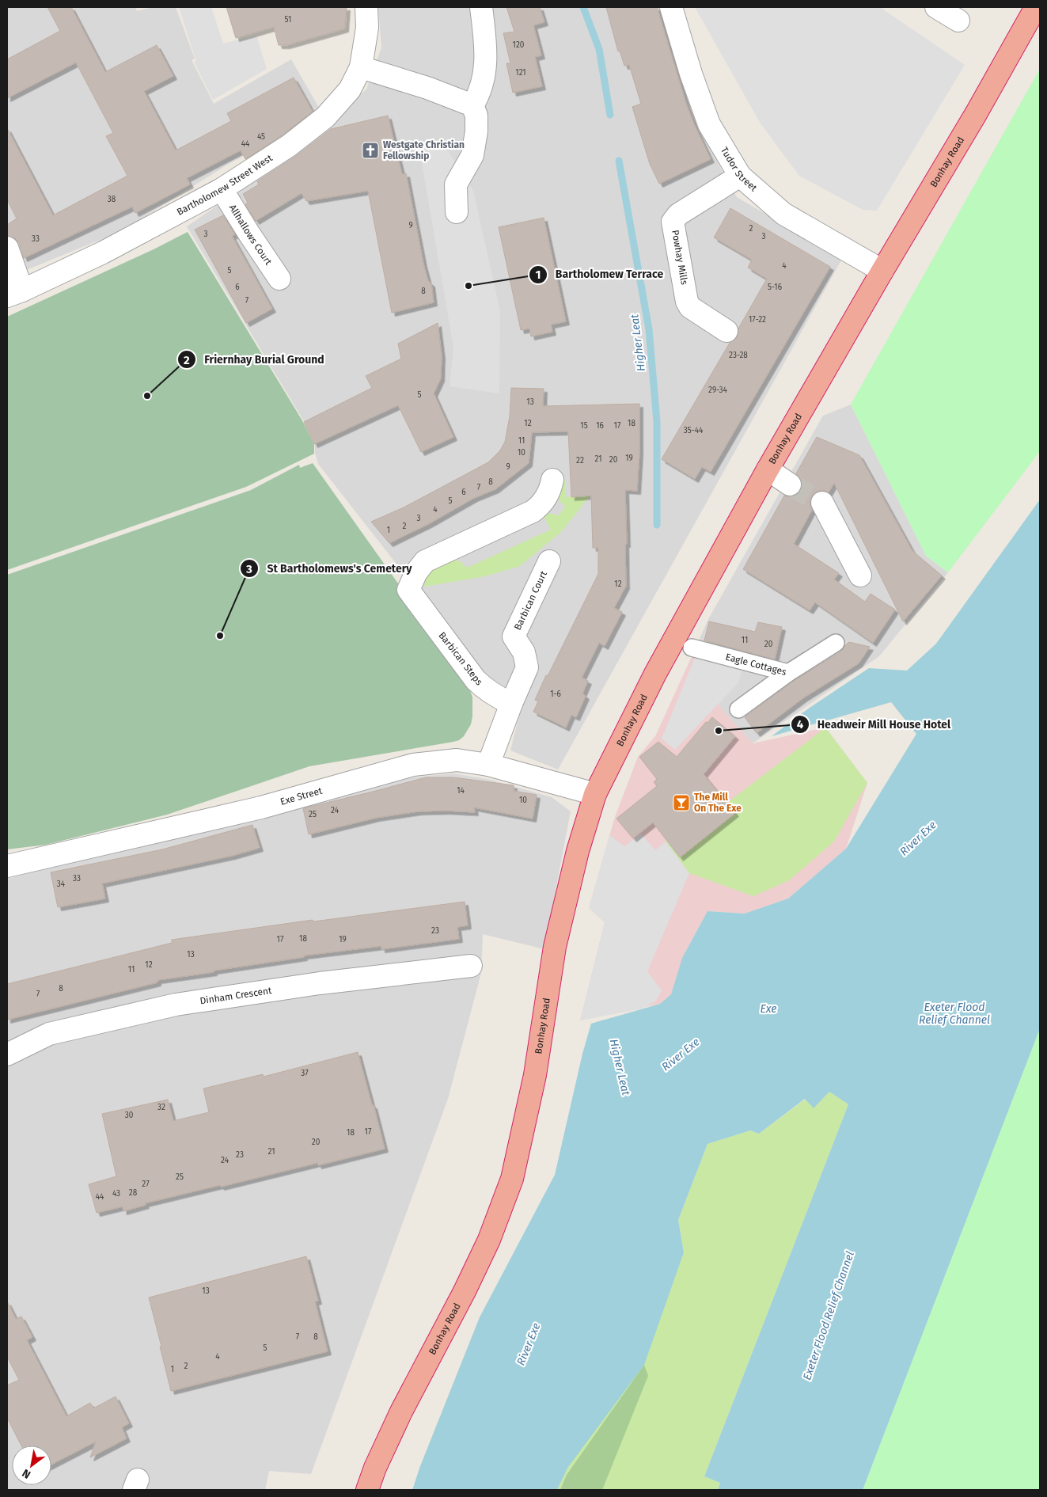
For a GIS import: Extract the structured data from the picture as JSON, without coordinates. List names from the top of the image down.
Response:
{
  "streets": {
    "highway": ["Bonhay Road"],
    "street": [
      "Tudor Street",
      "Bartholomew Street West",
      "Allhallows Court",
      "Powhay Mills",
      "Barbican Court",
      "Barbican Steps",
      "Eagle Cottages",
      "Exe Street",
      "Dinham Crescent"
    ]
  },
  "crossings": [
    ["Bonhay Road", "Tudor Street"],
    ["Bonhay Road", "Exe Street"],
    ["Tudor Street", "Powhay Mills"],
    ["Bartholomew Street West", "Allhallows Court"],
    ["Barbican Court", "Barbican Steps"]
  ],
  "water": [
    "Higher Leat",
    "River Exe",
    "Exeter Flood Relief Channel",
    "Exe"
  ],
  "places": {
    "church": ["Westgate Christian Fellowship"],
    "other": [
      "Bartholomew Terrace",
      "Friernhay Burial Ground",
      "St Bartholomews's Cemetery",
      "Headweir Mill House Hotel"
    ],
    "bar": ["The Mill On The Exe"]
  },
  "house_numbers": [
    "51",
    "120",
    "121",
    "45",
    "44",
    "38",
    "9",
    "2",
    "3",
    "3",
    "33",
    "4",
    "5",
    "6",
    "5-16",
    "8",
    "7",
    "17-22",
    "23-28",
    "29-34",
    "5",
    "13",
    "12",
    "18",
    "15",
    "16",
    "17",
    "35-44",
    "11",
    "10",
    "19",
    "21",
    "20",
    "22",
    "9",
    "8",
    "7",
    "6",
    "5",
    "4",
    "3",
    "2",
    "1",
    "12",
    "11",
    "20",
    "1-6",
    "14",
    "10",
    "24",
    "25",
    "33",
    "34",
    "23",
    "18",
    "17",
    "19",
    "13",
    "12",
    "11",
    "8",
    "7",
    "37",
    "32",
    "30",
    "17",
    "18",
    "20",
    "21",
    "23",
    "24",
    "25",
    "27",
    "28",
    "43",
    "44",
    "13",
    "7",
    "8",
    "5",
    "4",
    "2",
    "1"
  ],
  "north": "bottom left"
}
